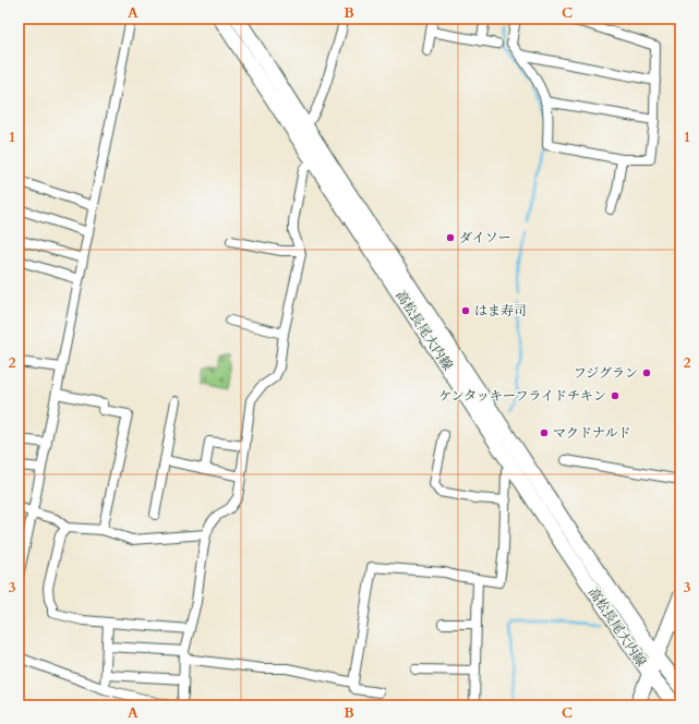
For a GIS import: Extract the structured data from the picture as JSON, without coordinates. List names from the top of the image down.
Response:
{
  "streets": {
    "main road": ["高松長尾大内線"]
  },
  "places": [
    "ダイソー",
    "はま寿司",
    "フジグラン",
    "ケンタッキーフライドチキン",
    "マクドナルド"
  ],
  "grid": {
    "columns": ["A", "B", "C"],
    "rows": ["1", "2", "3"]
  }
}
